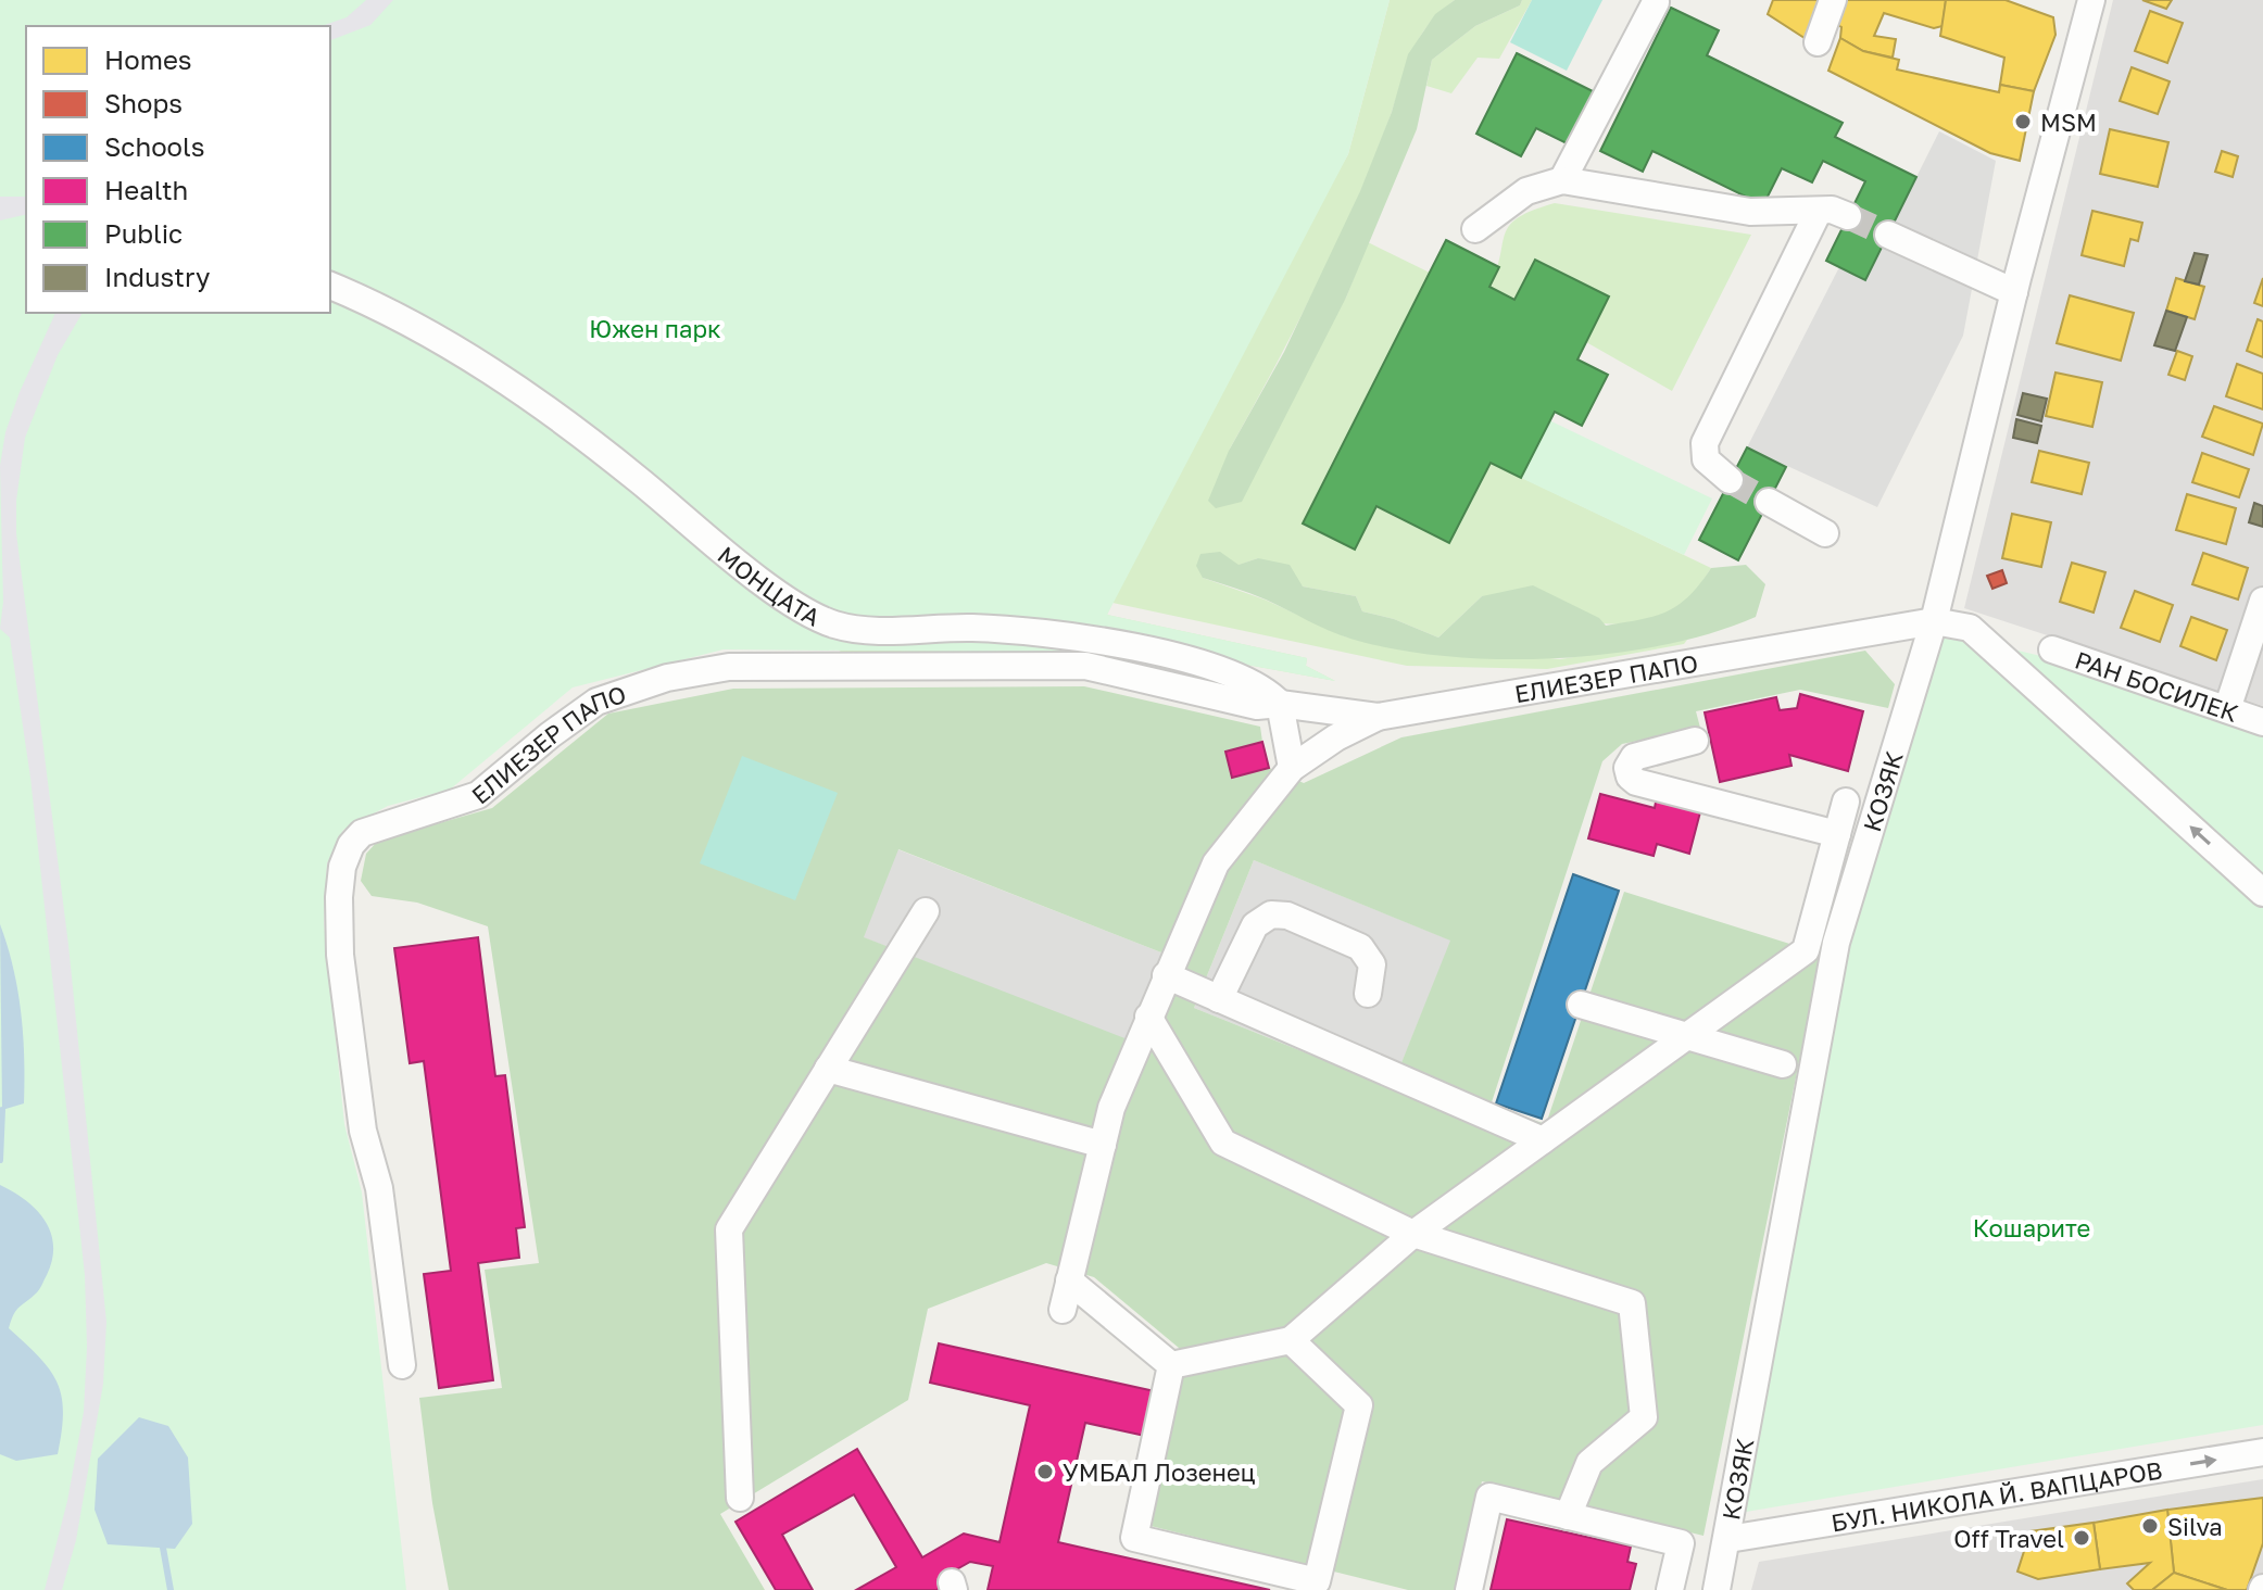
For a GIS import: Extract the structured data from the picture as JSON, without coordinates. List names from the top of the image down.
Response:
{
  "streets": {
    "street": [
      "МОНЦАТА",
      "ЕЛИЕЗЕР ПАПО",
      "РАН БОСИЛЕК",
      "КОЗЯК",
      "БУЛ. НИКОЛА Й. ВАПЦАРОВ"
    ]
  },
  "crossings": [
    ["МОНЦАТА", "ЕЛИЕЗЕР ПАПО"],
    ["ЕЛИЕЗЕР ПАПО", "КОЗЯК"],
    ["КОЗЯК", "БУЛ. НИКОЛА Й. ВАПЦАРОВ"]
  ],
  "one_way": ["БУЛ. НИКОЛА Й. ВАПЦАРОВ"],
  "parks": ["Южен парк", "Кошарите"],
  "places": [
    "MSM",
    "УМБАЛ Лозенец",
    "Silva",
    "Off Travel"
  ],
  "legend": [
    "Homes",
    "Shops",
    "Schools",
    "Health",
    "Public",
    "Industry"
  ]
}
